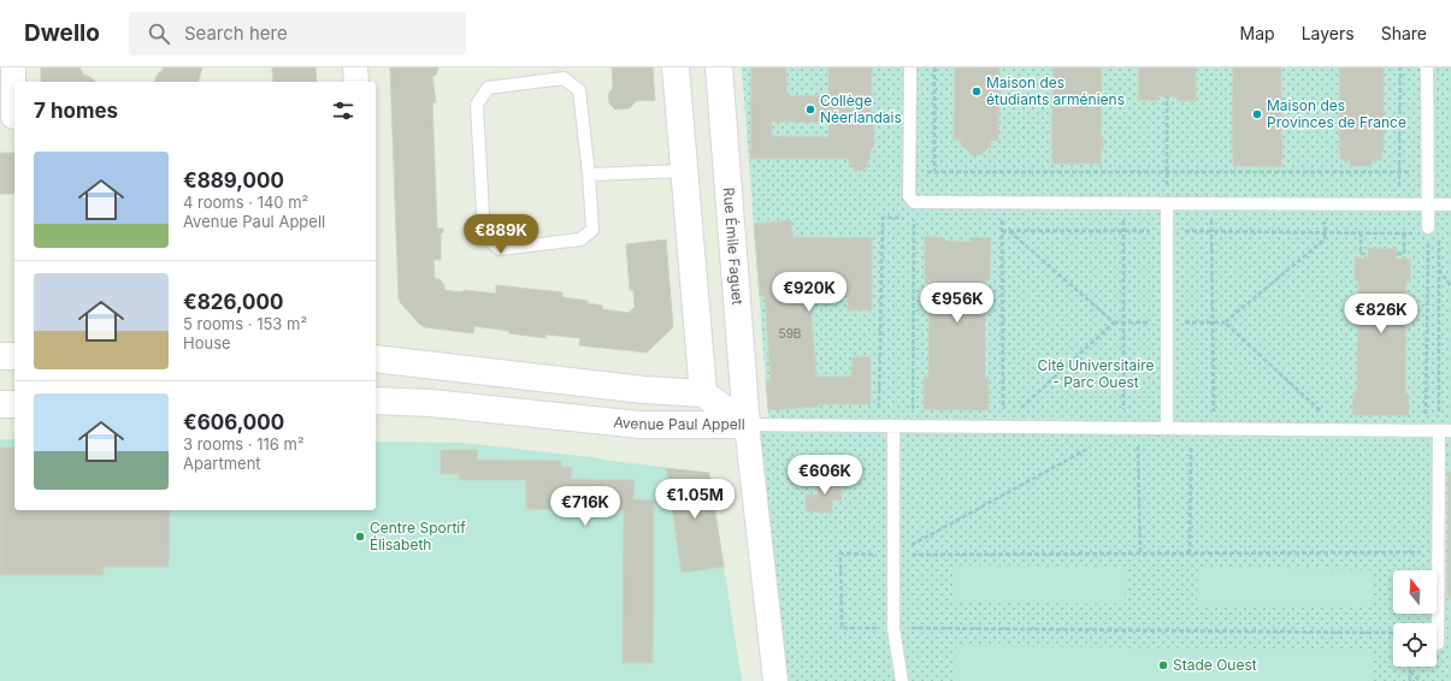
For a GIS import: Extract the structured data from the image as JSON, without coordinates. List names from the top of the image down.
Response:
{
  "streets": {
    "street": ["Rue Émile Faguet", "Avenue Paul Appell"]
  },
  "crossings": [
    ["Rue Émile Faguet", "Avenue Paul Appell"]
  ],
  "parks": ["Cité Universitaire - Parc Ouest"],
  "places": [
    "Maison des étudiants arméniens",
    "Collège Néerlandais",
    "Maison des Provinces de France",
    "Centre Sportif Élisabeth",
    "Stade Ouest"
  ],
  "house_numbers": ["59B"],
  "north": "top",
  "page": {
    "header": "Dwello",
    "search": "Search here",
    "nav": ["Map", "Layers", "Share"],
    "heading": "7 homes",
    "list": [
      {
        "name": "€889,000",
        "note": "4 rooms · 140 m² · Avenue Paul Appell"
      },
      {
        "name": "€826,000",
        "note": "5 rooms · 153 m² · House"
      },
      {
        "name": "€606,000",
        "note": "3 rooms · 116 m² · Apartment"
      }
    ],
    "price": [
      "€889K",
      "€920K",
      "€956K",
      "€826K",
      "€606K",
      "€1.05M",
      "€716K"
    ]
  }
}
